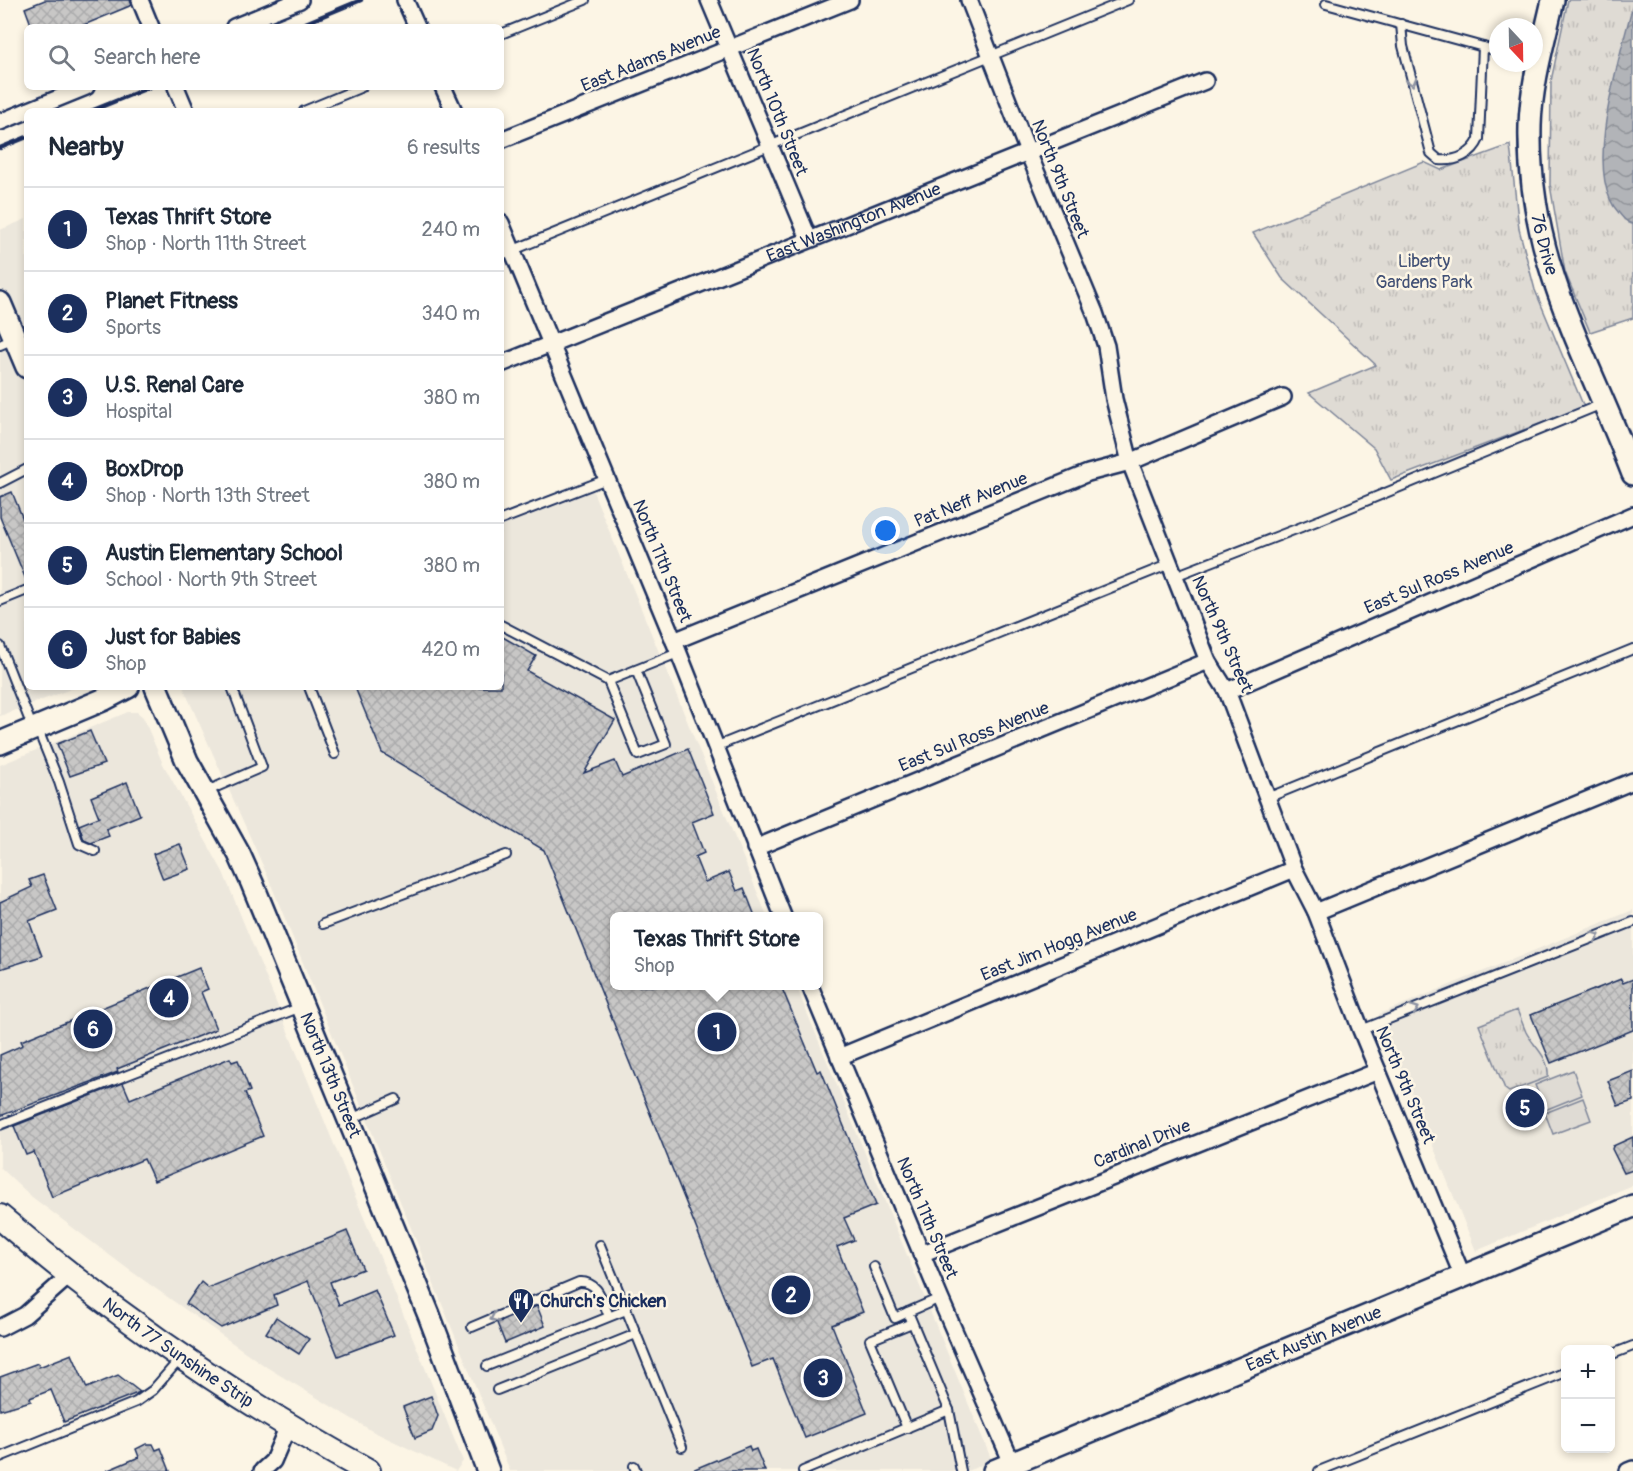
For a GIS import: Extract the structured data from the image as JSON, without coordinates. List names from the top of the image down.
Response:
{
  "streets": {
    "main road": ["North 77 Sunshine Strip"],
    "street": [
      "East Adams Avenue",
      "North 10th Street",
      "North 9th Street",
      "East Washington Avenue",
      "76 Drive",
      "Pat Neff Avenue",
      "North 11th Street",
      "East Sul Ross Avenue",
      "East Jim Hogg Avenue",
      "North 13th Street",
      "Cardinal Drive",
      "East Austin Avenue"
    ]
  },
  "crossings": [
    ["East Adams Avenue", "North 10th Street"],
    ["North 10th Street", "East Washington Avenue"],
    ["North 9th Street", "East Washington Avenue"],
    ["North 9th Street", "Pat Neff Avenue"],
    ["North 9th Street", "East Sul Ross Avenue"],
    ["North 9th Street", "East Jim Hogg Avenue"],
    ["North 9th Street", "Cardinal Drive"],
    ["North 9th Street", "East Austin Avenue"],
    ["East Washington Avenue", "North 11th Street"],
    ["Pat Neff Avenue", "North 11th Street"],
    ["North 11th Street", "East Sul Ross Avenue"],
    ["North 11th Street", "East Jim Hogg Avenue"],
    ["North 11th Street", "Cardinal Drive"],
    ["North 11th Street", "East Austin Avenue"]
  ],
  "parks": ["Liberty Gardens Park"],
  "places": {
    "restaurant": ["Church's Chicken"]
  },
  "north": "bottom",
  "page": {
    "search": "Search here",
    "heading": ["Nearby", "6 results"],
    "list": [
      {
        "mark": "1",
        "name": "Texas Thrift Store",
        "note": "Shop · North 11th Street",
        "value": "240 m"
      },
      {
        "mark": "2",
        "name": "Planet Fitness",
        "note": "Sports",
        "value": "340 m"
      },
      {
        "mark": "3",
        "name": "U.S. Renal Care",
        "note": "Hospital",
        "value": "380 m"
      },
      {
        "mark": "4",
        "name": "BoxDrop",
        "note": "Shop · North 13th Street",
        "value": "380 m"
      },
      {
        "mark": "5",
        "name": "Austin Elementary School",
        "note": "School · North 9th Street",
        "value": "380 m"
      },
      {
        "mark": "6",
        "name": "Just for Babies",
        "note": "Shop",
        "value": "420 m"
      }
    ],
    "popup": ["Texas Thrift Store", "Shop"],
    "pins": [
      "4",
      "6",
      "1",
      "5",
      "2",
      "3"
    ],
    "map_buttons": ["+", "−"]
  }
}
